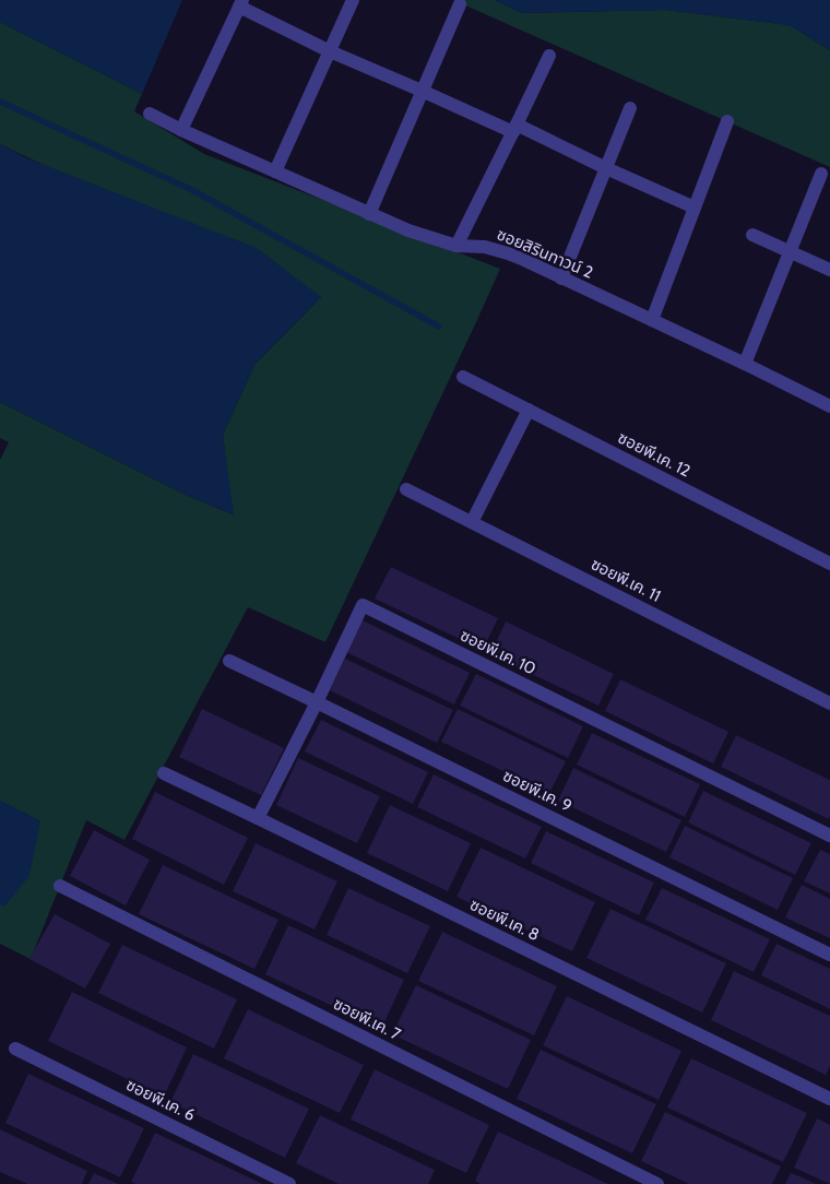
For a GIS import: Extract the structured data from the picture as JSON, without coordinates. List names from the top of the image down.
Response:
{
  "streets": {
    "street": [
      "ซอยสิรินทาวน์ 2",
      "ซอยพี.เค. 12",
      "ซอยพี.เค. 11",
      "ซอยพี.เค. 10",
      "ซอยพี.เค. 9",
      "ซอยพี.เค. 8",
      "ซอยพี.เค. 7",
      "ซอยพี.เค. 6"
    ]
  },
  "crossings": [
    ["ซอยพี.เค. 10", "ซอยพี.เค. 9"],
    ["ซอยพี.เค. 10", "ซอยพี.เค. 8"]
  ]
}
